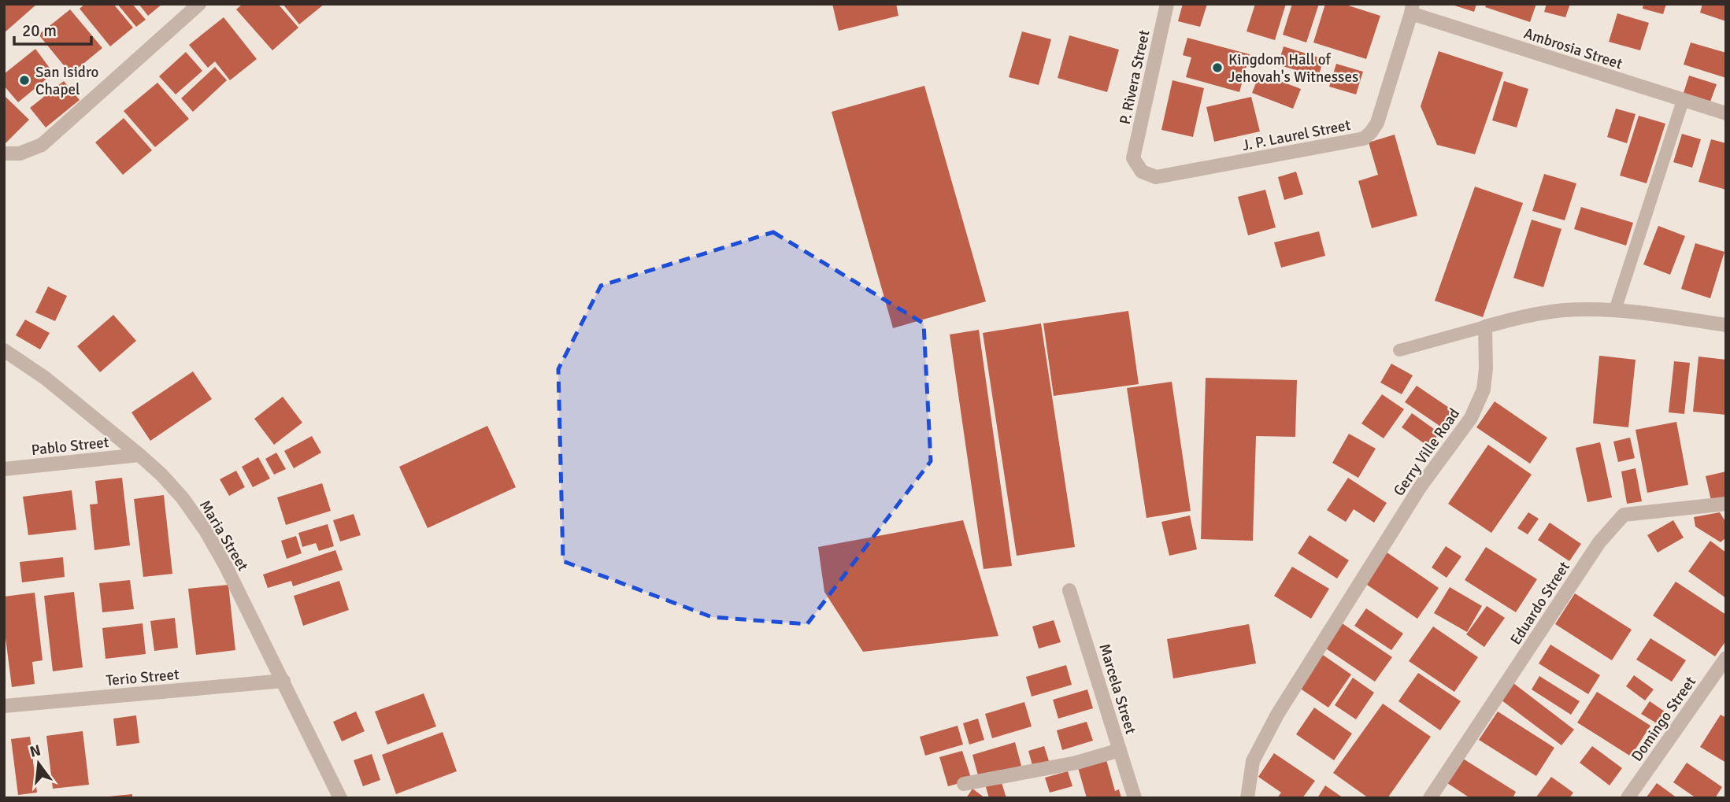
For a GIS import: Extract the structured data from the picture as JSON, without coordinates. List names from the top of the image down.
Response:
{
  "streets": {
    "street": [
      "Ambrosia Street",
      "P. Rivera Street",
      "J. P. Laurel Street",
      "Pablo Street",
      "Gerry Ville Road",
      "Maria Street",
      "Eduardo Street",
      "Terio Street",
      "Marcela Street",
      "Domingo Street"
    ]
  },
  "crossings": [
    ["Ambrosia Street", "J. P. Laurel Street"],
    ["P. Rivera Street", "J. P. Laurel Street"],
    ["Pablo Street", "Maria Street"],
    ["Maria Street", "Terio Street"]
  ],
  "places": ["Kingdom Hall of Jehovah's Witnesses", "San Isidro Chapel"],
  "scale_bar": "20 m",
  "north": "top"
}
